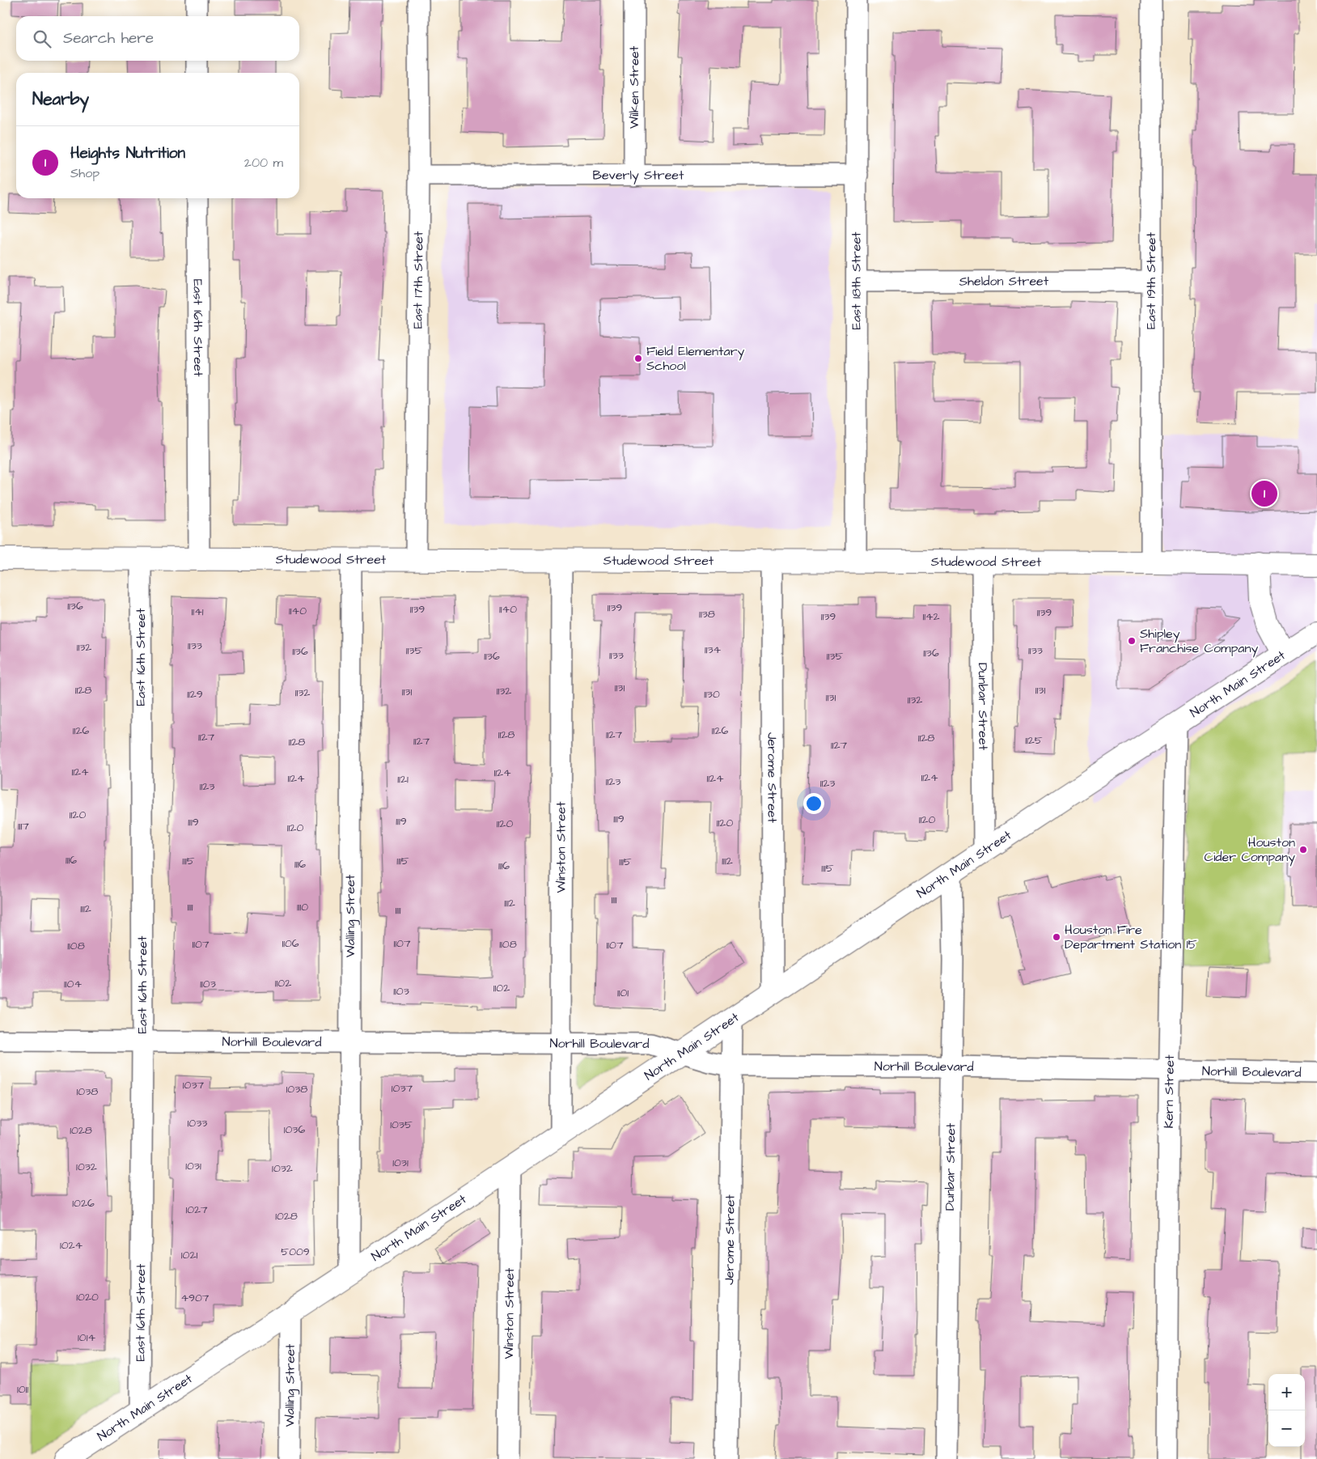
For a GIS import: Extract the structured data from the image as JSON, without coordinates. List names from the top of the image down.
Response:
{
  "streets": {
    "main road": ["Studewood Street", "North Main Street"],
    "street": [
      "Wilken Street",
      "Beverly Street",
      "East 17th Street",
      "East 18th Street",
      "Sheldon Street",
      "East 19th Street",
      "East 16th Street",
      "Dunbar Street",
      "Jerome Street",
      "Winston Street",
      "Walling Street",
      "Norhill Boulevard",
      "Kern Street"
    ]
  },
  "crossings": [
    ["Wilken Street", "Beverly Street"],
    ["Beverly Street", "East 17th Street"],
    ["Beverly Street", "East 18th Street"],
    ["East 17th Street", "Studewood Street"],
    ["East 18th Street", "Sheldon Street"],
    ["East 18th Street", "Studewood Street"],
    ["Sheldon Street", "East 19th Street"],
    ["East 19th Street", "Studewood Street"],
    ["East 16th Street", "Studewood Street"],
    ["East 16th Street", "North Main Street"],
    ["East 16th Street", "Norhill Boulevard"],
    ["Studewood Street", "Dunbar Street"],
    ["Studewood Street", "Jerome Street"],
    ["Studewood Street", "Winston Street"],
    ["Studewood Street", "Walling Street"],
    ["North Main Street", "Dunbar Street"],
    ["North Main Street", "Jerome Street"],
    ["North Main Street", "Winston Street"],
    ["North Main Street", "Walling Street"],
    ["North Main Street", "Norhill Boulevard"],
    ["North Main Street", "Kern Street"],
    ["Dunbar Street", "Norhill Boulevard"],
    ["Jerome Street", "Norhill Boulevard"],
    ["Winston Street", "Norhill Boulevard"],
    ["Walling Street", "Norhill Boulevard"],
    ["Norhill Boulevard", "Kern Street"]
  ],
  "places": [
    "Field Elementary School",
    "Shipley Franchise Company",
    "Houston Cider Company",
    "Houston Fire Department Station 15"
  ],
  "house_numbers": [
    "1136",
    "1139",
    "1139",
    "1140",
    "1140",
    "1141",
    "1139",
    "1138",
    "1139",
    "1142",
    "1133",
    "1132",
    "1134",
    "1135",
    "1133",
    "1136",
    "1136",
    "1133",
    "1136",
    "1135",
    "1131",
    "1128",
    "1131",
    "1132",
    "1131",
    "1132",
    "1129",
    "1130",
    "1131",
    "1132",
    "1126",
    "1126",
    "1128",
    "1127",
    "1127",
    "1128",
    "1125",
    "1127",
    "1128",
    "1127",
    "1124",
    "1124",
    "1124",
    "1124",
    "1124",
    "1121",
    "1123",
    "1123",
    "1123",
    "1120",
    "1119",
    "1120",
    "1119",
    "1119",
    "1120",
    "1120",
    "1117",
    "1120",
    "1116",
    "1115",
    "1115",
    "1112",
    "1115",
    "1116",
    "1116",
    "1115",
    "1111",
    "1112",
    "1111",
    "1110",
    "1112",
    "1111",
    "1106",
    "1107",
    "1107",
    "1108",
    "1107",
    "1108",
    "1102",
    "1104",
    "1103",
    "1102",
    "1103",
    "1101",
    "1037",
    "1037",
    "1038",
    "1038",
    "1033",
    "1035",
    "1036",
    "1028",
    "1031",
    "1031",
    "1032",
    "1032",
    "1026",
    "1027",
    "1028",
    "1024",
    "5009",
    "1021",
    "1020",
    "4907",
    "1014",
    "1011"
  ],
  "page": {
    "search": "Search here",
    "heading": "Nearby",
    "list": [
      {
        "mark": "1",
        "name": "Heights Nutrition",
        "note": "Shop",
        "value": "200 m"
      }
    ],
    "pins": "1",
    "map_buttons": ["+", "−"]
  }
}
